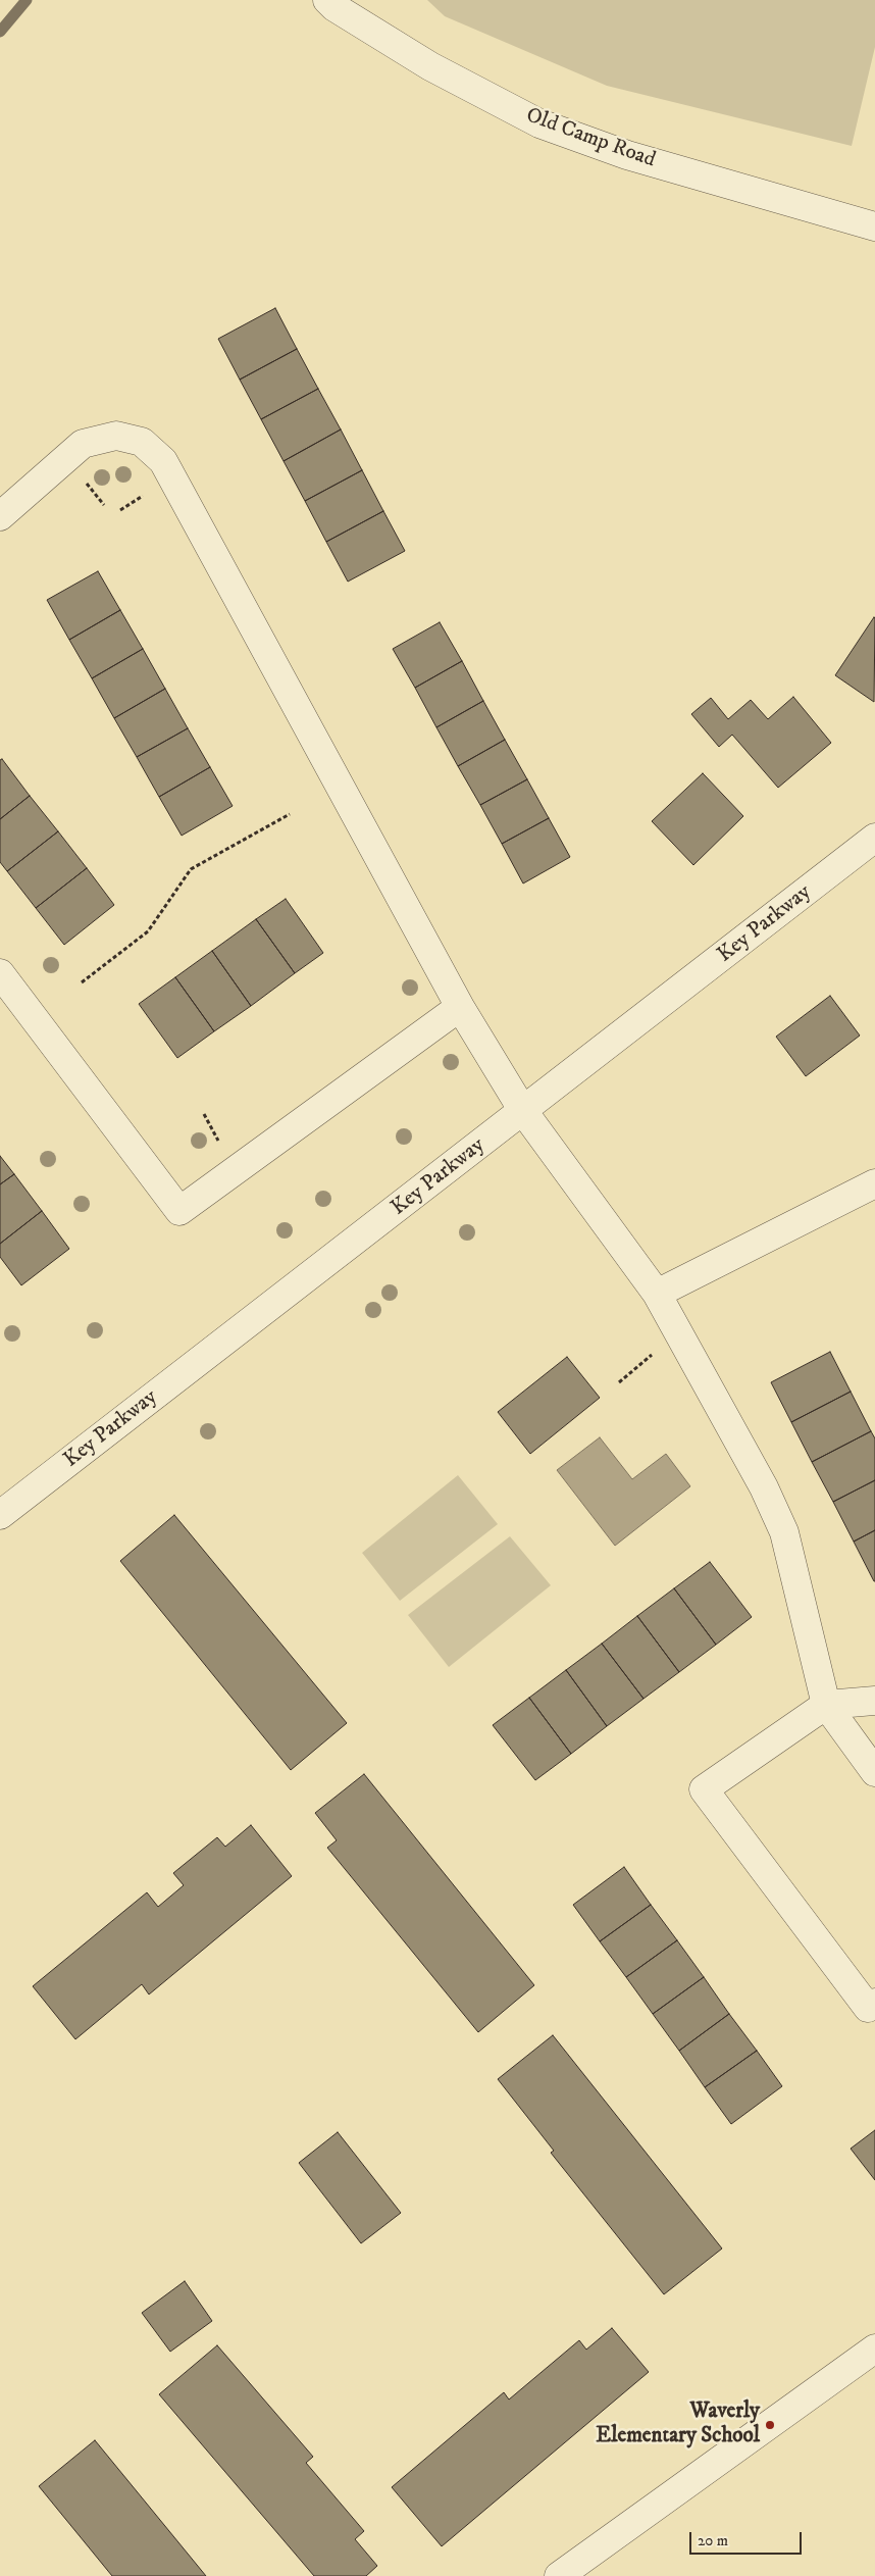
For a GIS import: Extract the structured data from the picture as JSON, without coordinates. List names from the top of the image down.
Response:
{
  "streets": {
    "street": ["Old Camp Road", "Key Parkway"]
  },
  "places": ["Waverly Elementary School"],
  "scale_bar": "20 m"
}
